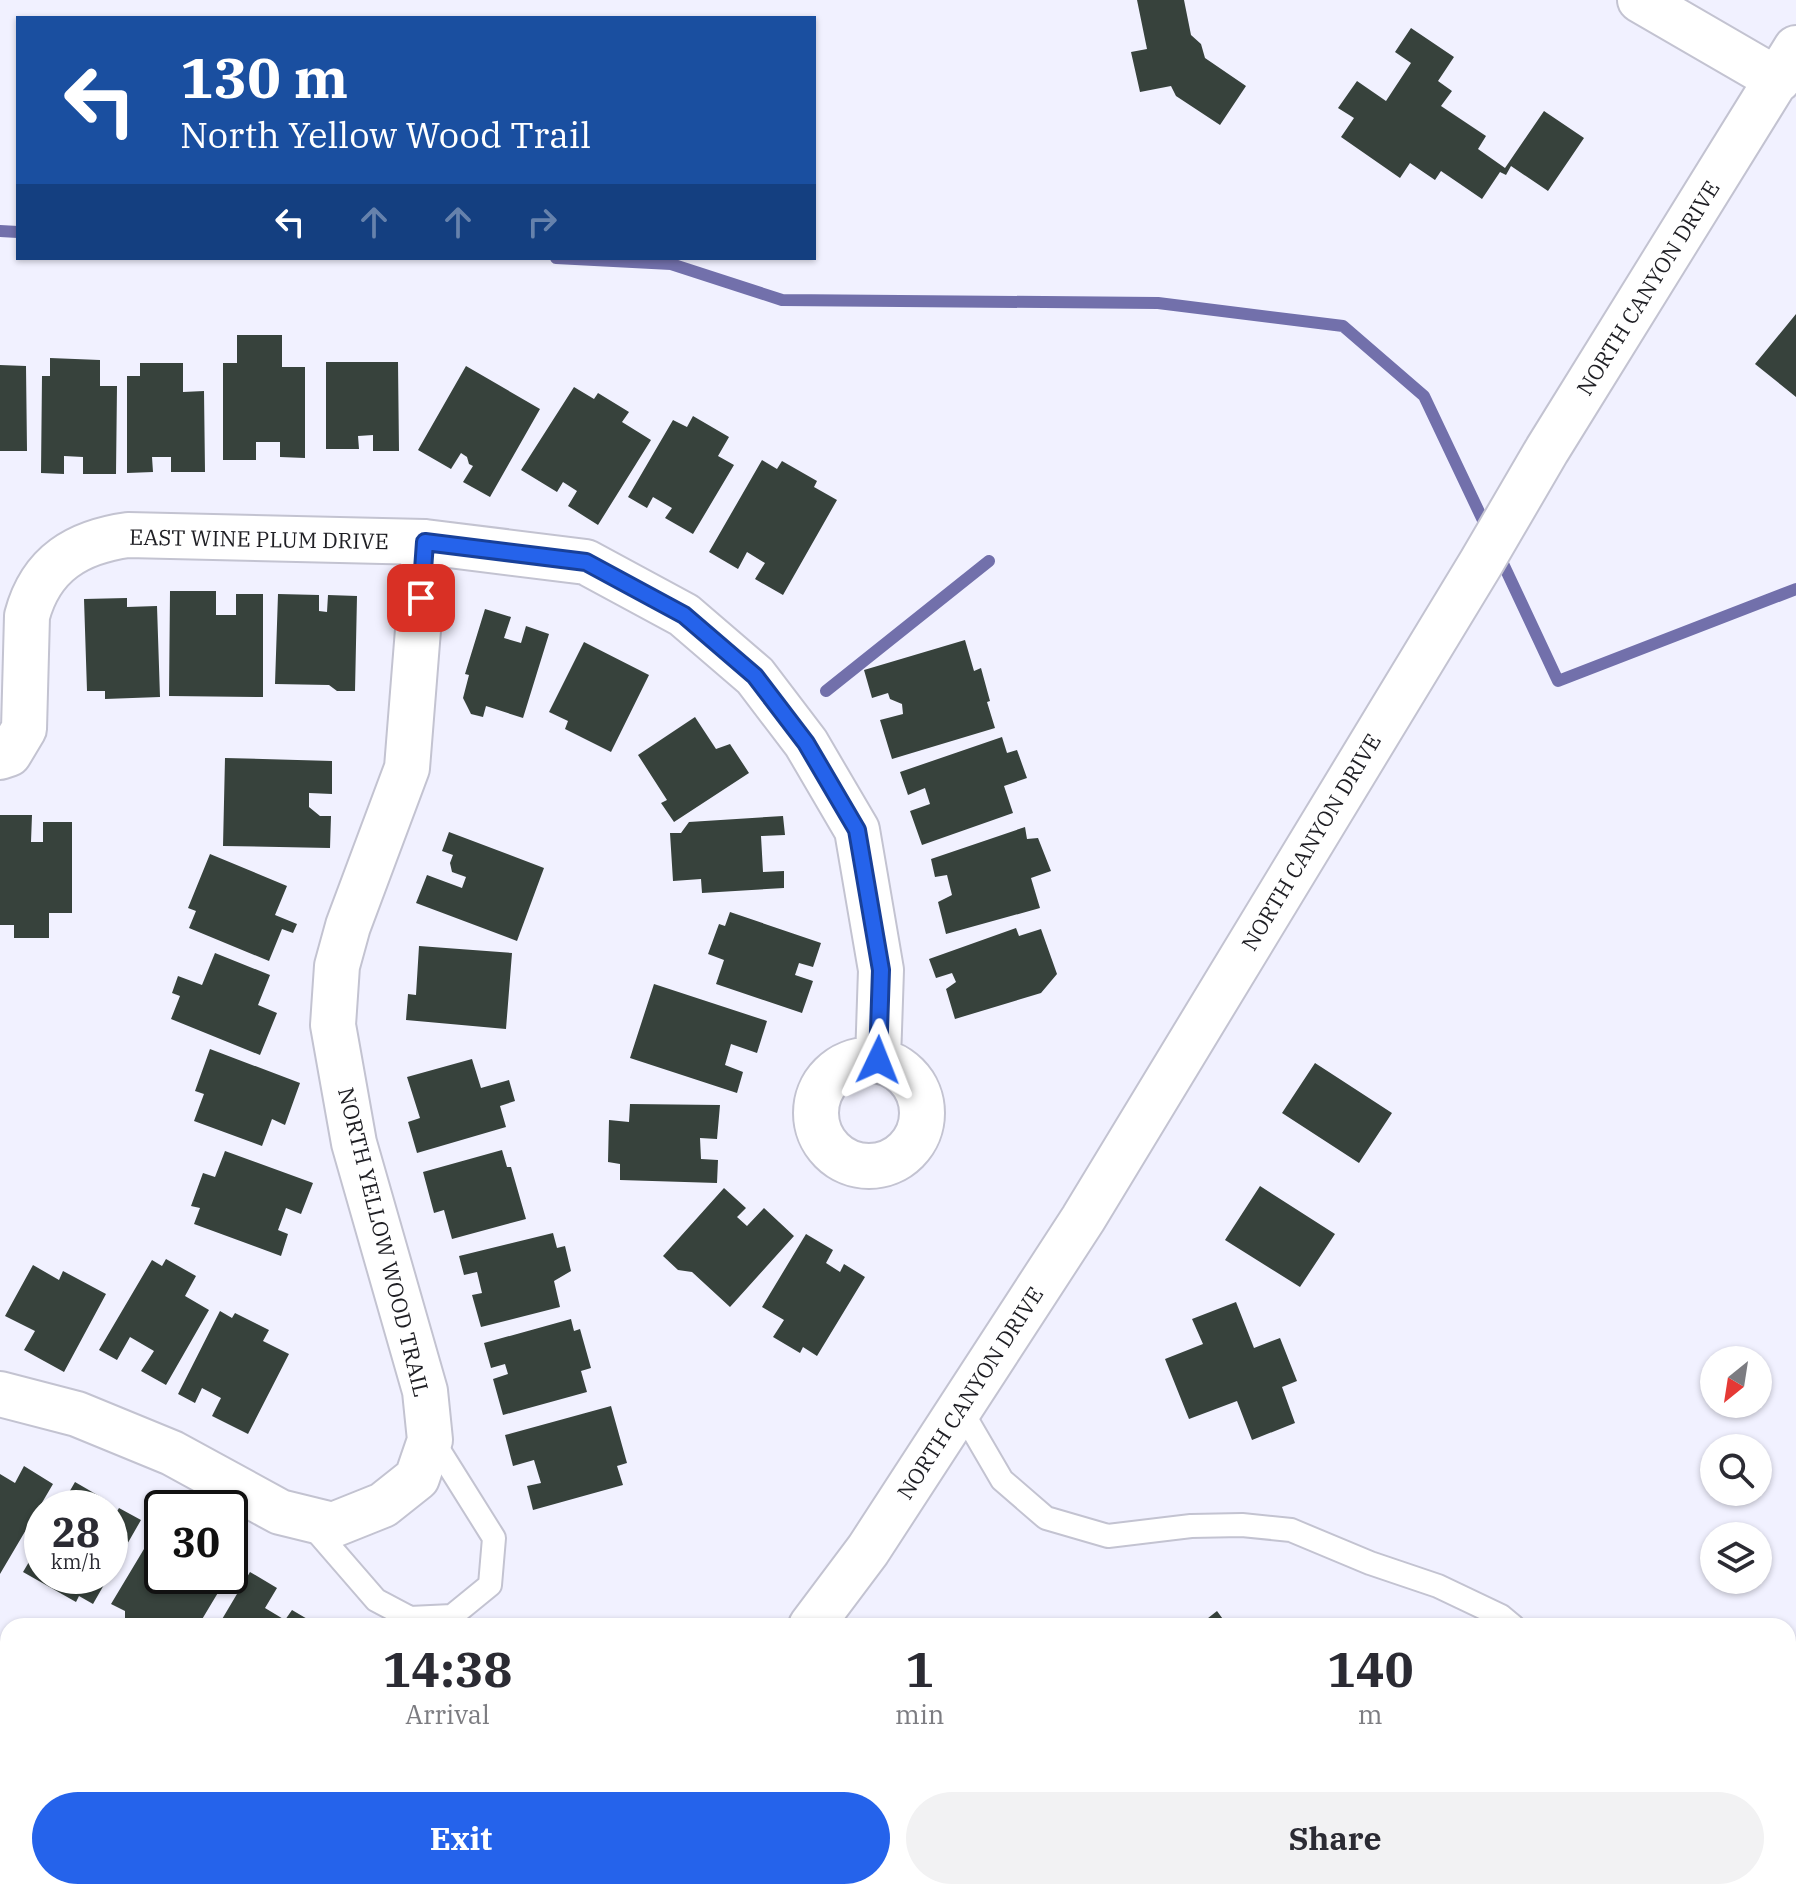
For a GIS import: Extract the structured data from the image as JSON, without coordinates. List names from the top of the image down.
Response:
{
  "streets": {
    "street": ["NORTH CANYON DRIVE", "EAST WINE PLUM DRIVE", "NORTH YELLOW WOOD TRAIL"]
  },
  "crossings": [
    ["EAST WINE PLUM DRIVE", "NORTH YELLOW WOOD TRAIL"]
  ],
  "north": "bottom left",
  "page": {
    "turn": ["130 m", "North Yellow Wood Trail"],
    "speed": "28 km/h",
    "limit": "30",
    "eta": [
      "14:38",
      "Arrival",
      "1",
      "min",
      "140",
      "m"
    ],
    "buttons": ["Exit", "Share"]
  }
}
